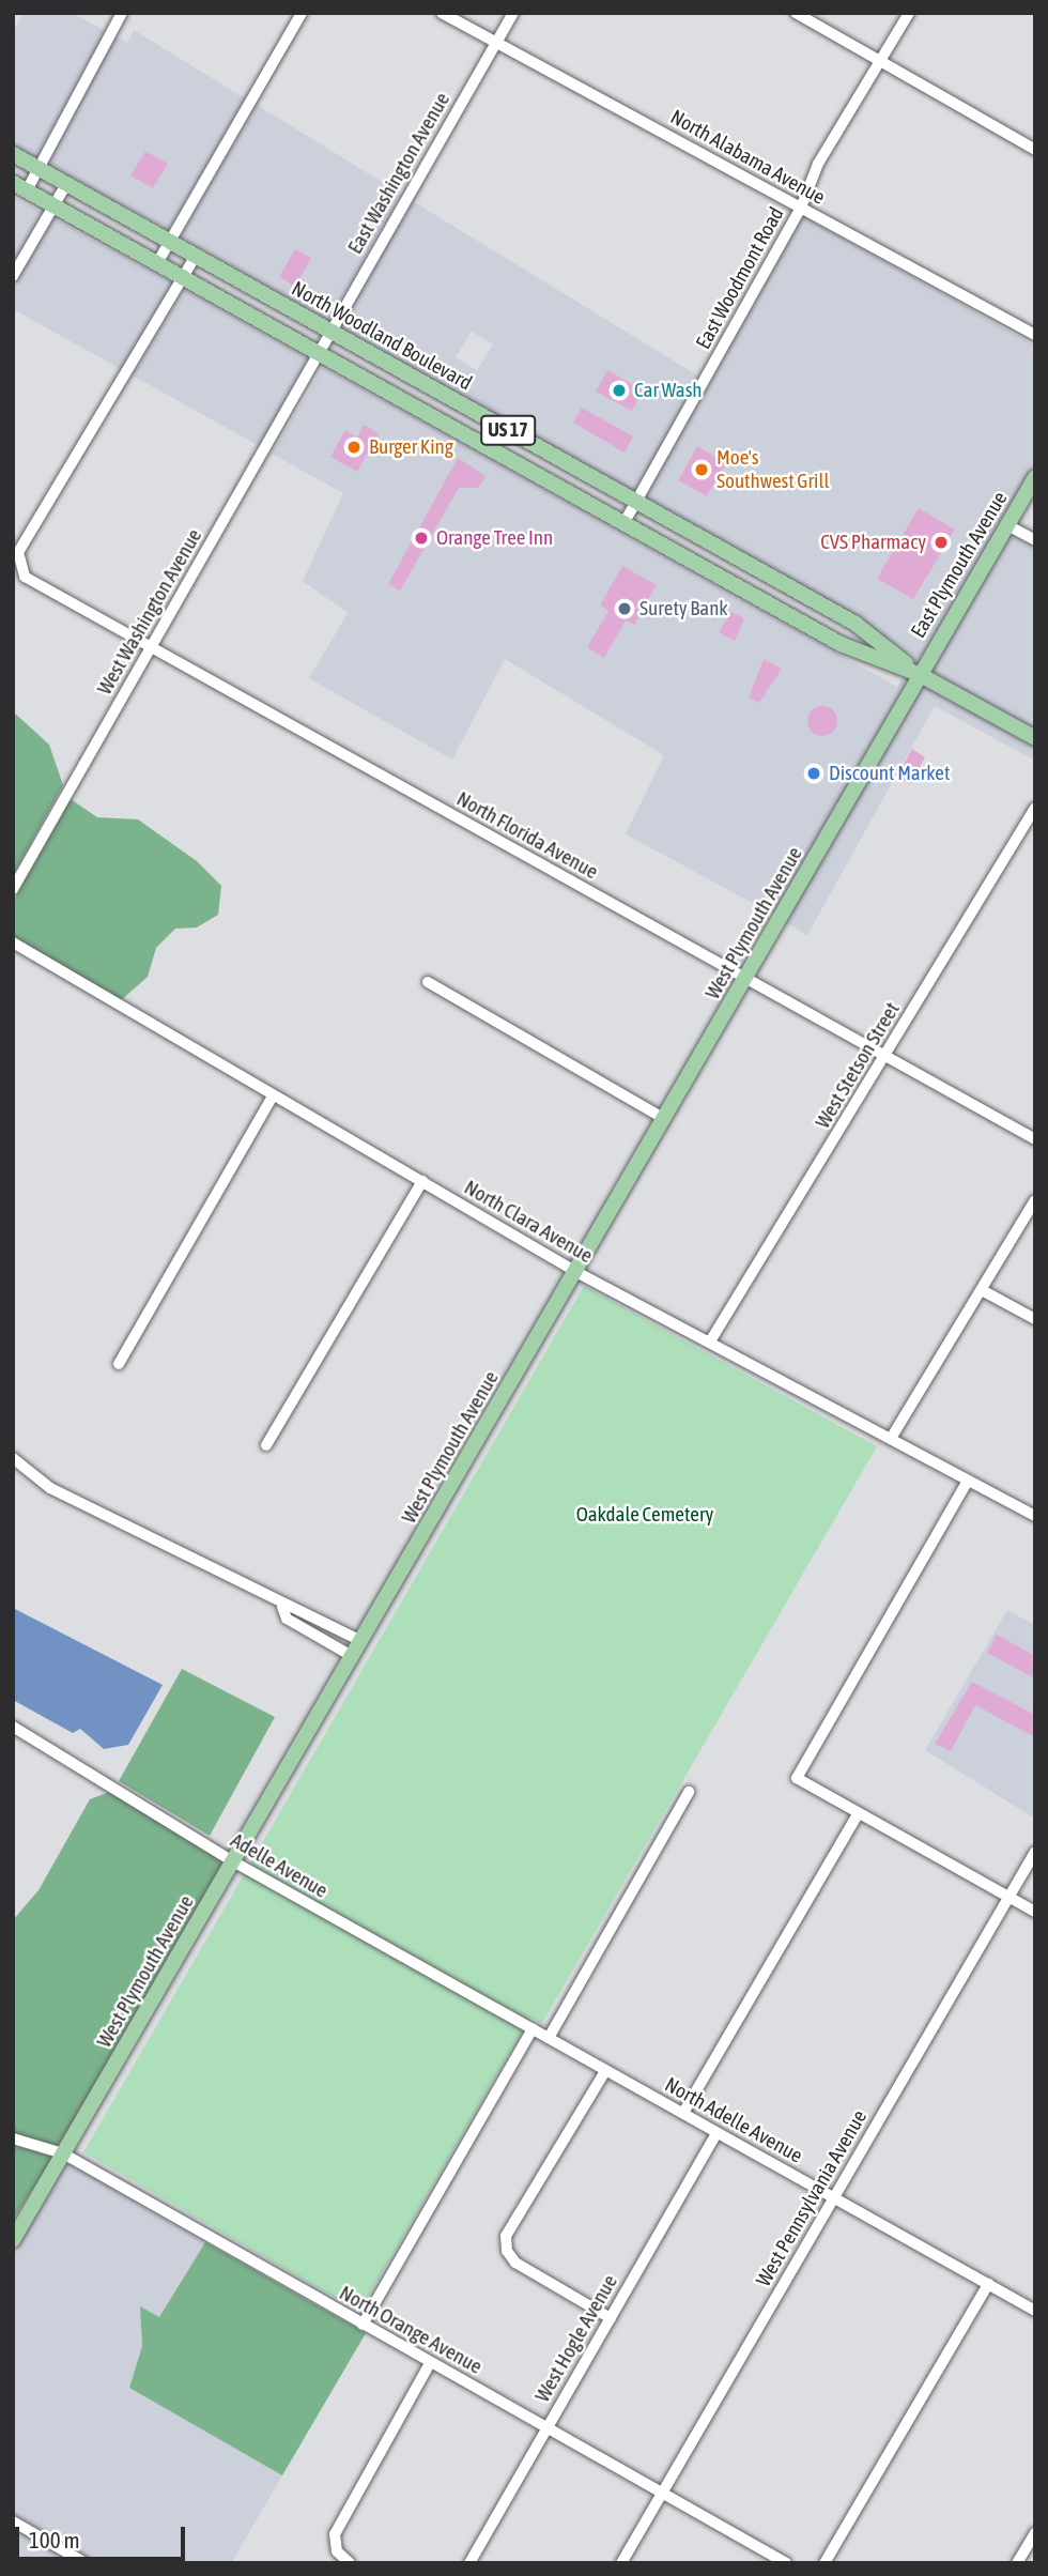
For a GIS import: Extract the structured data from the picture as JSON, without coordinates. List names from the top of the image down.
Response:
{
  "streets": {
    "main road": [
      "North Woodland Boulevard",
      "US 17",
      "East Plymouth Avenue",
      "West Plymouth Avenue"
    ],
    "street": [
      "North Alabama Avenue",
      "East Washington Avenue",
      "East Woodmont Road",
      "West Washington Avenue",
      "North Florida Avenue",
      "West Stetson Street",
      "North Clara Avenue",
      "Adelle Avenue",
      "North Adelle Avenue",
      "West Pennsylvania Avenue",
      "North Orange Avenue",
      "West Hogle Avenue"
    ]
  },
  "crossings": [
    ["North Alabama Avenue", "East Washington Avenue"],
    ["North Alabama Avenue", "East Woodmont Road"],
    ["East Washington Avenue", "North Woodland Boulevard"],
    ["East Washington Avenue", "West Washington Avenue"],
    ["East Woodmont Road", "North Woodland Boulevard"],
    ["North Woodland Boulevard", "East Plymouth Avenue"],
    ["North Woodland Boulevard", "West Washington Avenue"],
    ["North Woodland Boulevard", "North Florida Avenue"],
    ["North Woodland Boulevard", "West Plymouth Avenue"],
    ["East Plymouth Avenue", "West Plymouth Avenue"],
    ["West Washington Avenue", "North Florida Avenue"],
    ["North Florida Avenue", "West Plymouth Avenue"],
    ["North Florida Avenue", "West Stetson Street"],
    ["West Plymouth Avenue", "North Clara Avenue"],
    ["West Plymouth Avenue", "Adelle Avenue"],
    ["West Plymouth Avenue", "North Orange Avenue"],
    ["West Stetson Street", "North Clara Avenue"],
    ["Adelle Avenue", "North Adelle Avenue"],
    ["North Adelle Avenue", "West Pennsylvania Avenue"],
    ["North Adelle Avenue", "West Hogle Avenue"],
    ["West Pennsylvania Avenue", "North Orange Avenue"],
    ["North Orange Avenue", "West Hogle Avenue"]
  ],
  "parks": ["Oakdale Cemetery"],
  "places": [
    "Car Wash",
    "Burger King",
    "Moe's Southwest Grill",
    "Orange Tree Inn",
    "CVS Pharmacy",
    "Surety Bank",
    "Discount Market"
  ],
  "scale_bar": "100 m"
}
